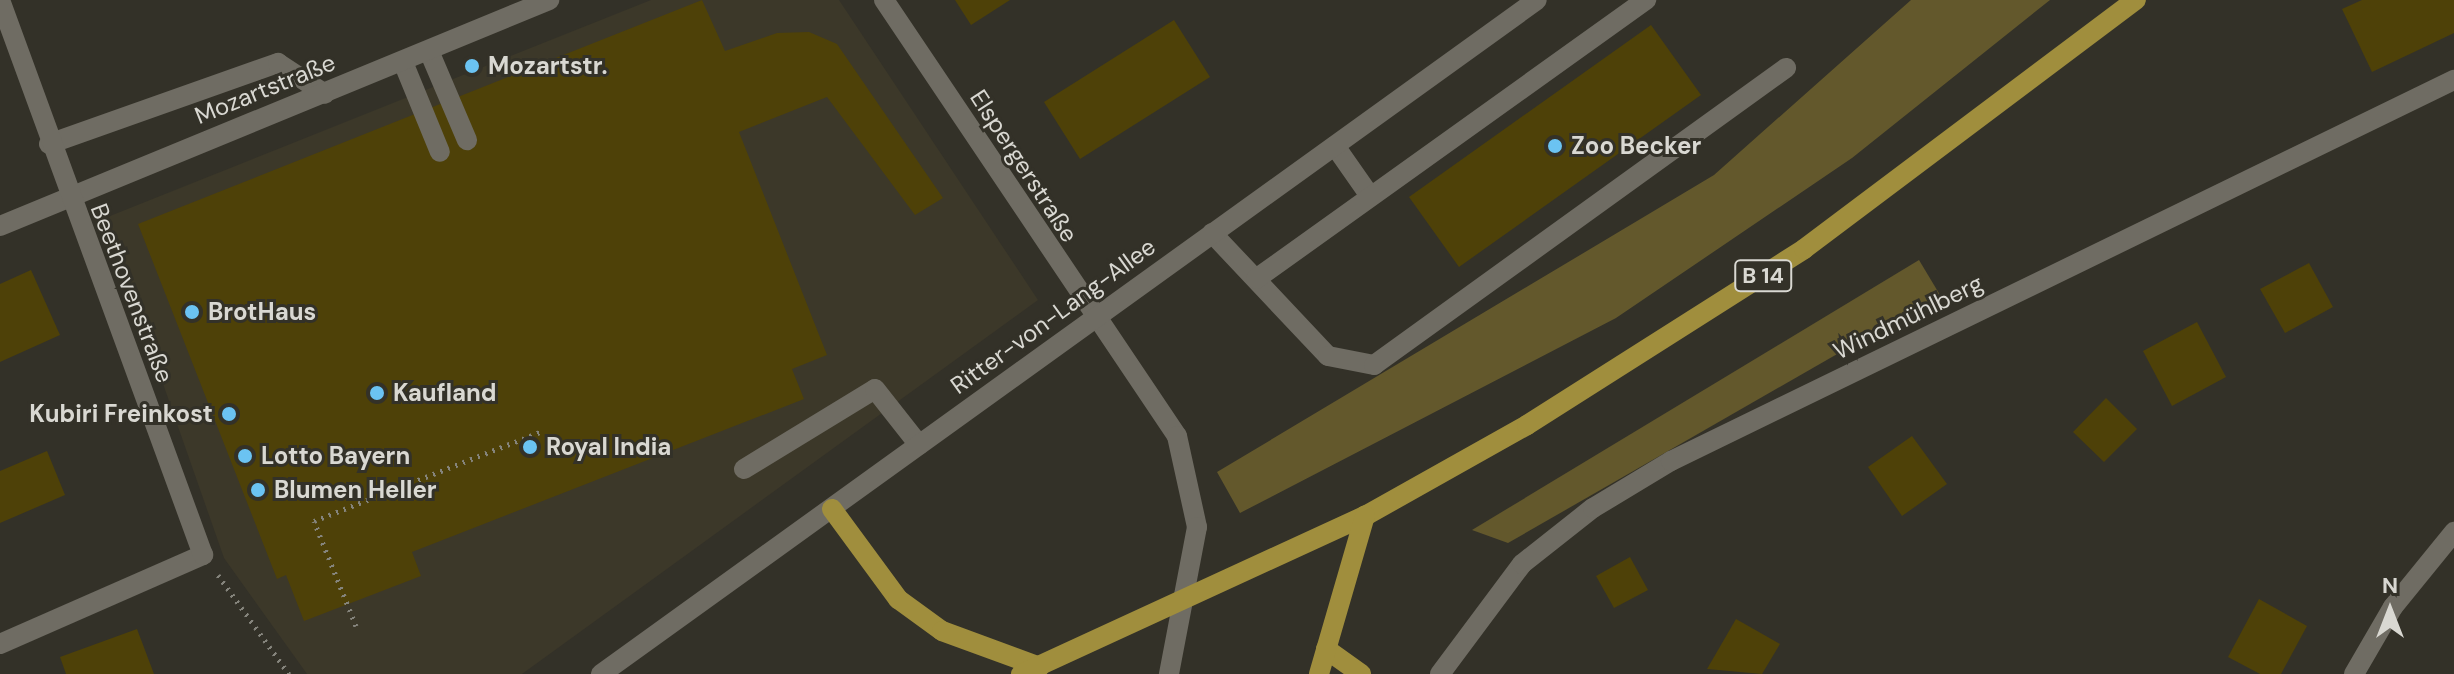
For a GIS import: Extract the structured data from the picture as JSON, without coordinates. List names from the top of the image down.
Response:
{
  "streets": {
    "main road": ["B 14"],
    "street": [
      "Mozartstraße",
      "Elspergerstraße",
      "Beethovenstraße",
      "Ritter-von-Lang-Allee",
      "Windmühlberg"
    ]
  },
  "crossings": [
    ["Mozartstraße", "Beethovenstraße"],
    ["Elspergerstraße", "Ritter-von-Lang-Allee"]
  ],
  "places": [
    "Mozartstr.",
    "Zoo Becker",
    "BrotHaus",
    "Kaufland",
    "Kubiri Freinkost",
    "Royal India",
    "Lotto Bayern",
    "Blumen Heller"
  ],
  "north": "top"
}
